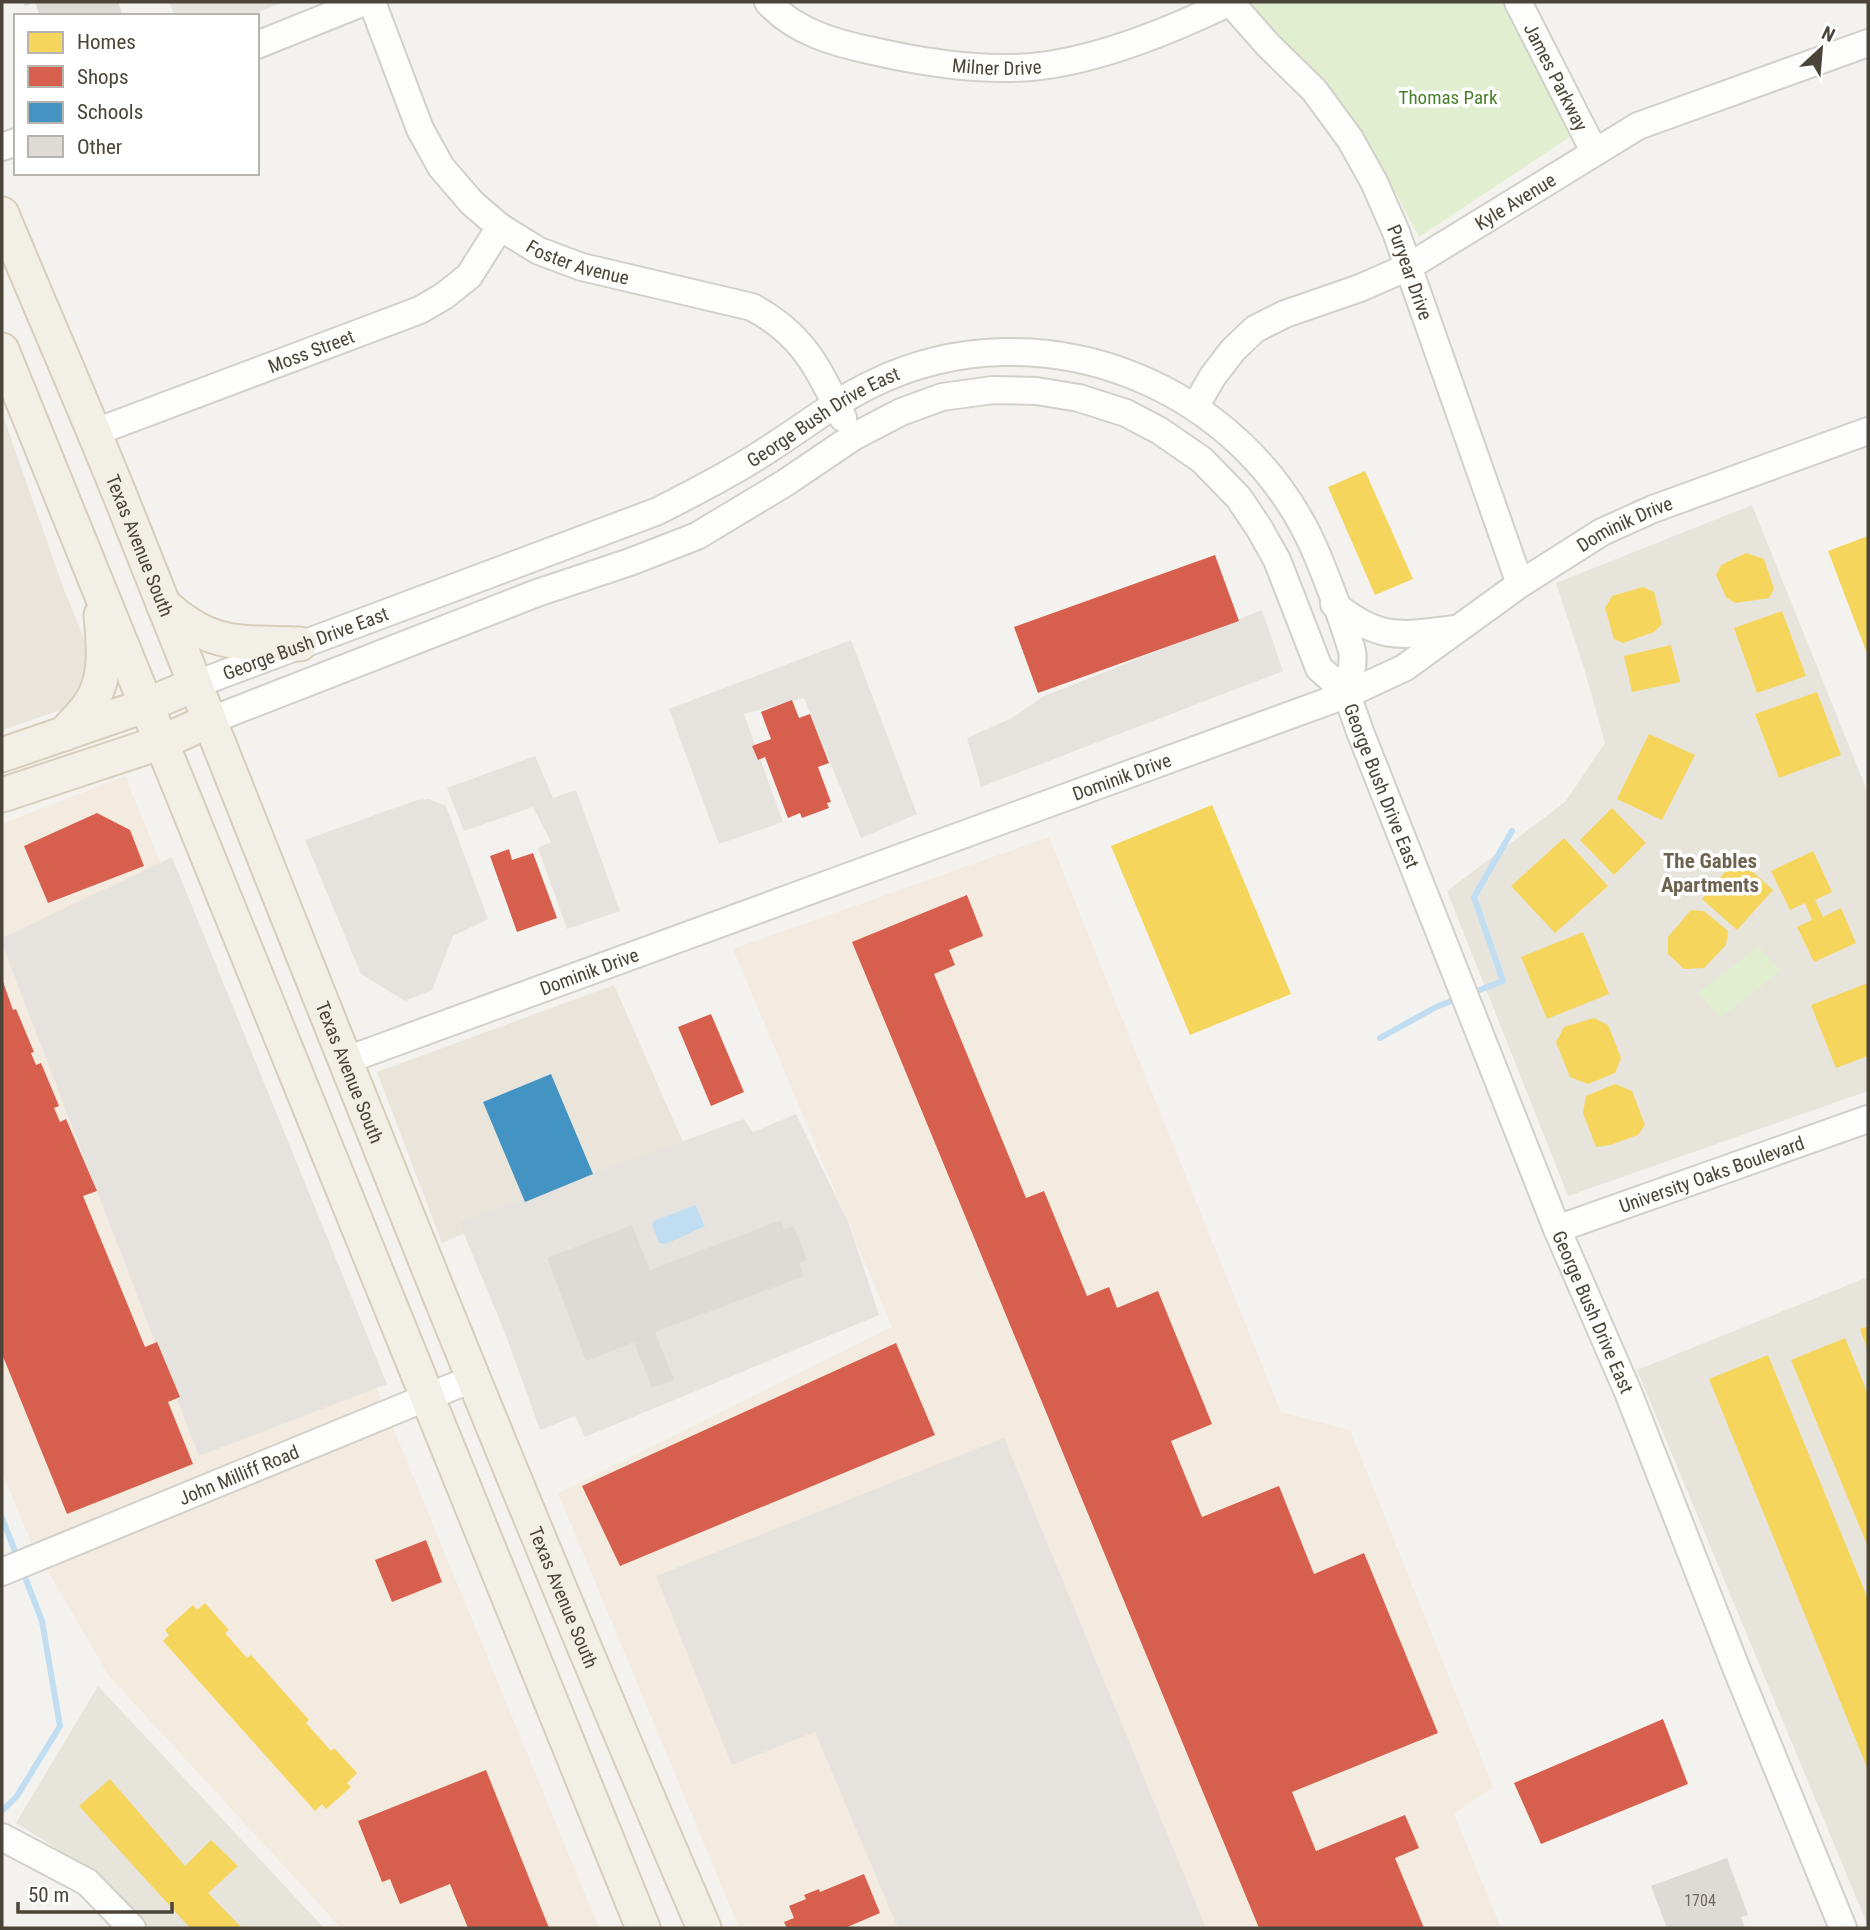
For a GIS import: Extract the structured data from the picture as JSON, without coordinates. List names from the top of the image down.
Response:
{
  "streets": {
    "main road": ["George Bush Drive East", "Texas Avenue South"],
    "street": [
      "Milner Drive",
      "James Parkway",
      "Kyle Avenue",
      "Foster Avenue",
      "Puryear Drive",
      "Moss Street",
      "Dominik Drive",
      "University Oaks Boulevard",
      "John Milliff Road"
    ]
  },
  "crossings": [
    ["Milner Drive", "Puryear Drive"],
    ["James Parkway", "Kyle Avenue"],
    ["Kyle Avenue", "Puryear Drive"],
    ["Kyle Avenue", "George Bush Drive East"],
    ["Foster Avenue", "Moss Street"],
    ["Foster Avenue", "George Bush Drive East"],
    ["Puryear Drive", "Dominik Drive"],
    ["Moss Street", "Texas Avenue South"],
    ["George Bush Drive East", "Dominik Drive"],
    ["George Bush Drive East", "Texas Avenue South"],
    ["George Bush Drive East", "University Oaks Boulevard"],
    ["Dominik Drive", "Texas Avenue South"],
    ["Texas Avenue South", "John Milliff Road"]
  ],
  "districts": ["The Gables Apartments"],
  "parks": ["Thomas Park"],
  "house_numbers": ["1704"],
  "legend": [
    "Homes",
    "Shops",
    "Schools",
    "Other"
  ],
  "scale_bar": "50 m",
  "north": "top right"
}
